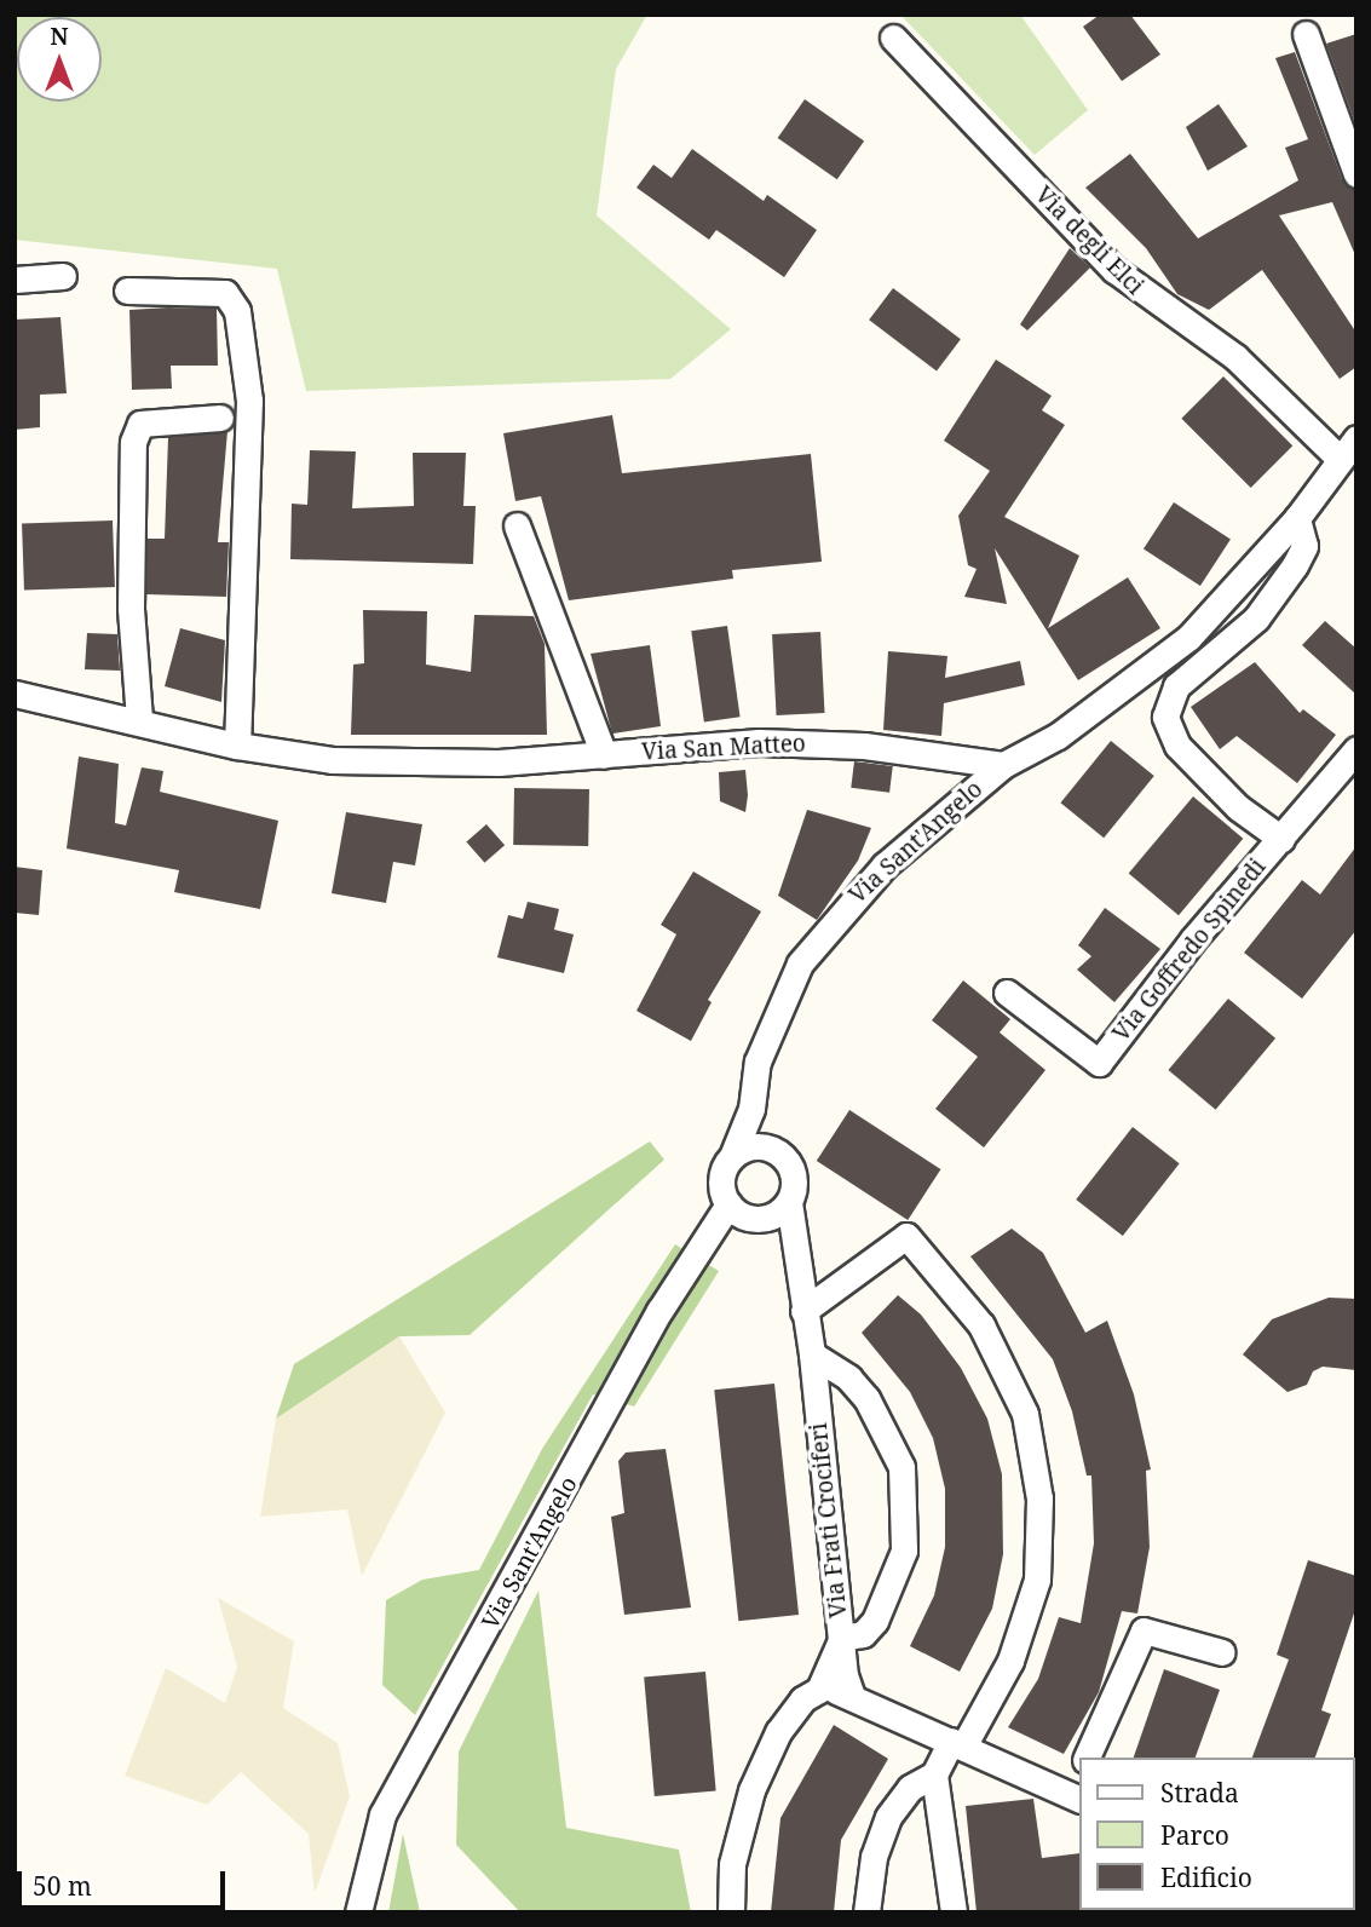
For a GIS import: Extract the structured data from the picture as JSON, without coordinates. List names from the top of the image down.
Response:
{
  "streets": {
    "street": [
      "Via degli Elci",
      "Via San Matteo",
      "Via Sant'Angelo",
      "Via Goffredo Spinedi",
      "Via Frati Crociferi"
    ]
  },
  "crossings": [
    ["Via San Matteo", "Via Sant'Angelo"],
    ["Via Sant'Angelo", "Via Frati Crociferi"]
  ],
  "legend": ["Strada", "Parco", "Edificio"],
  "scale_bar": "50 m",
  "north": "top"
}
